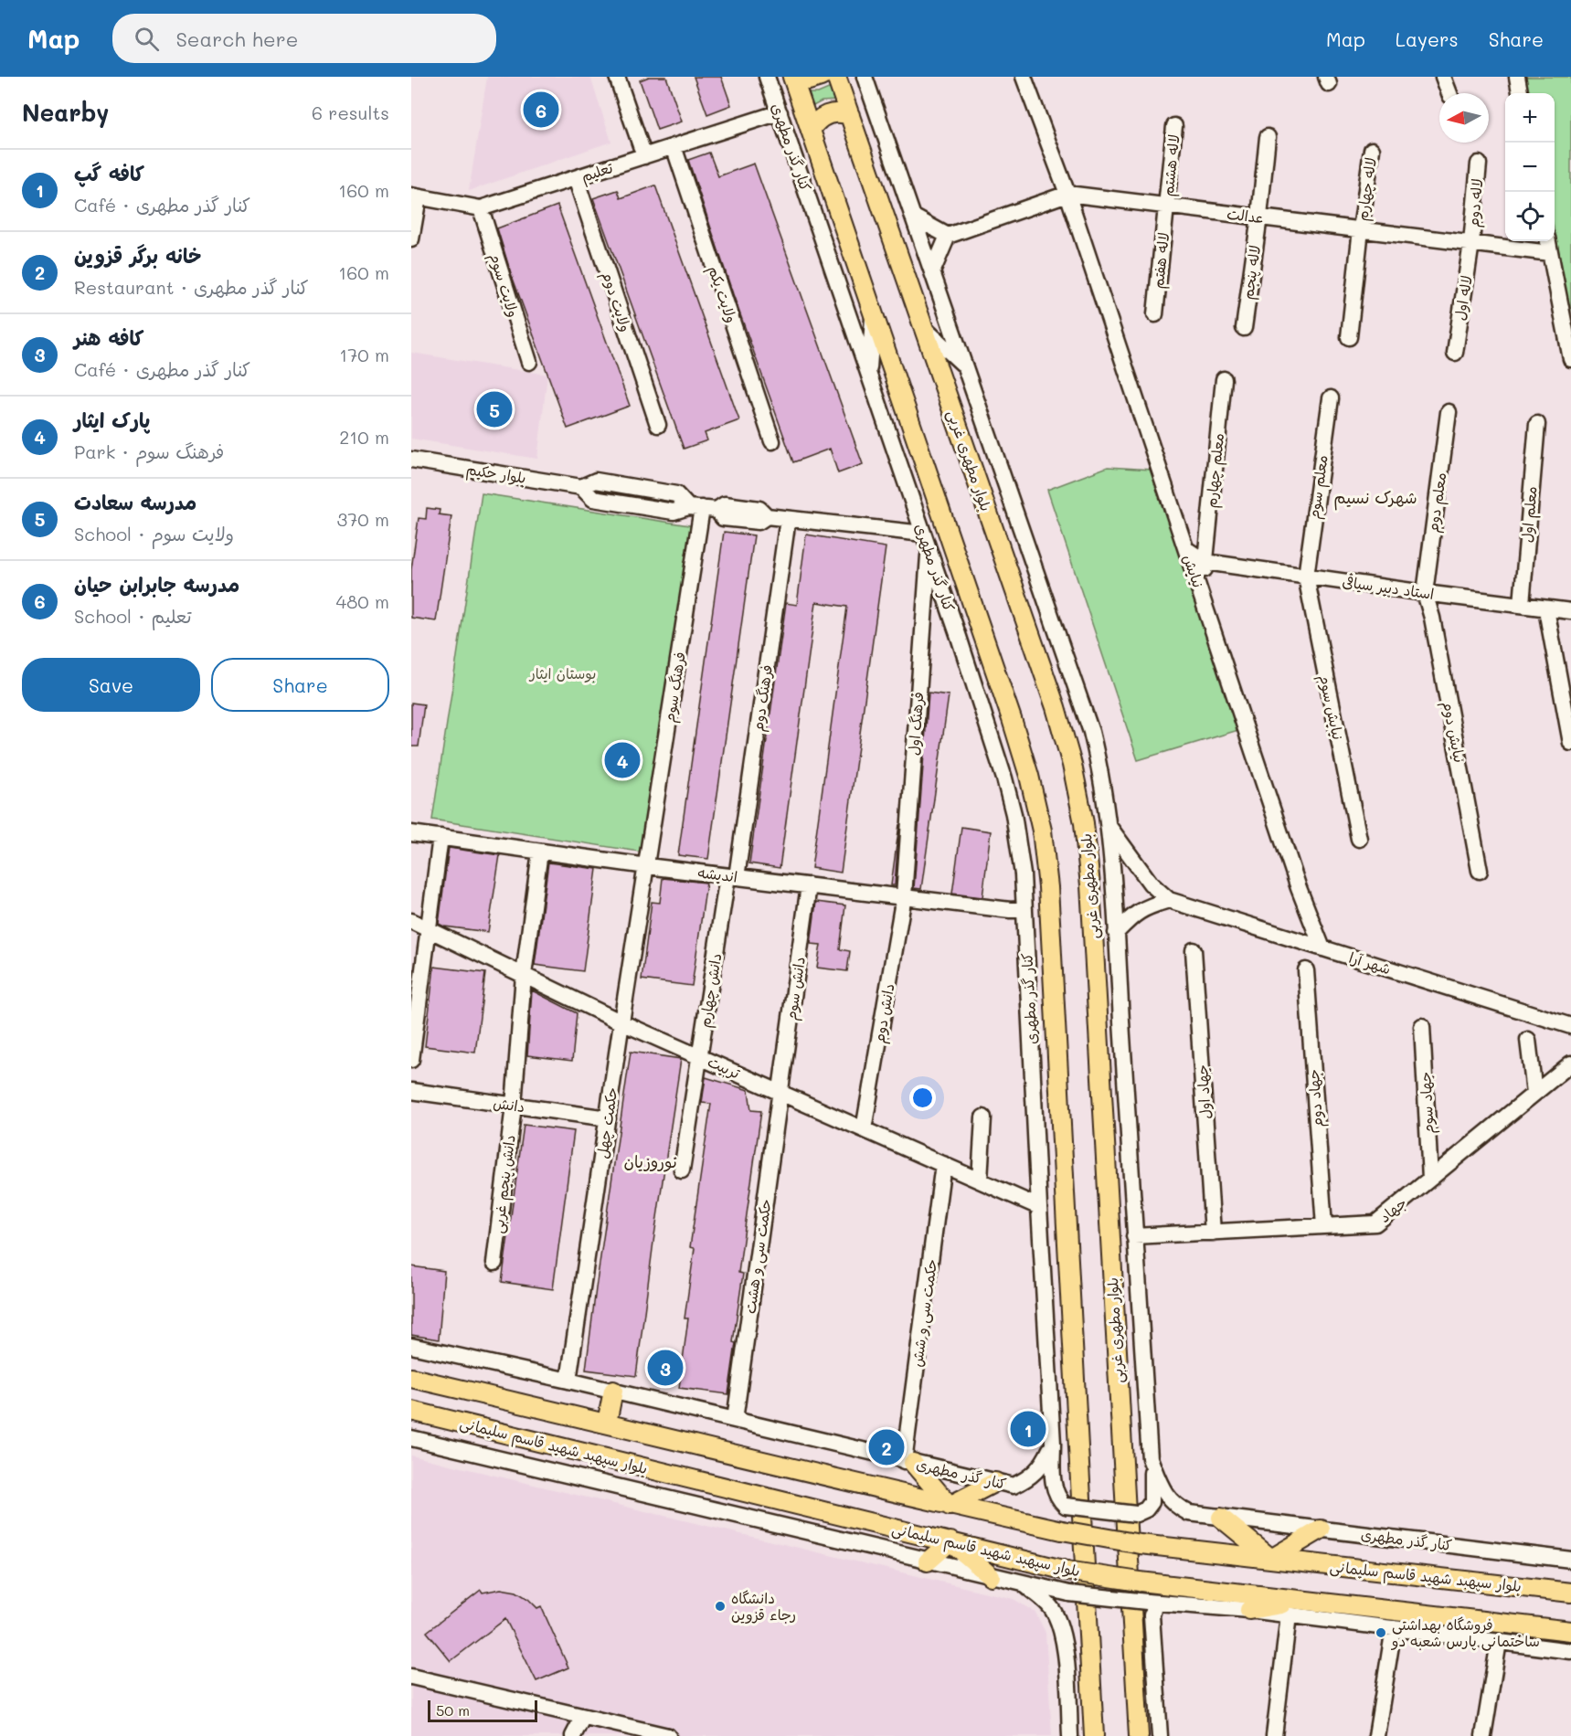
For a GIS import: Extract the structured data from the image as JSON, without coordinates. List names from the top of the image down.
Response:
{
  "streets": {
    "main road": ["بلوار مطهری غربی", "بلوار سپهبد شهید قاسم سلیمانی"],
    "street": [
      "کنار گذر مطهری",
      "لاله هشتم",
      "تعلیم",
      "لاله چهارم",
      "لاله دوم",
      "عدالت",
      "لاله هفتم",
      "لاله پنجم",
      "ولایت سوم",
      "ولایت یکم",
      "لاله اول",
      "ولایت دوم",
      "معلم چهارم",
      "بلوار حکیم",
      "معلم سوم",
      "معلم دوم",
      "معلم اول",
      "نيايش",
      "استاد دبیر سیاقی",
      "فرهنگ سوم",
      "فرهنگ دوم",
      "نیایش سوم",
      "فرهنگ اول",
      "نیایش دوم",
      "اندیشه",
      "شهر آرا",
      "دانش سوم",
      "دانش چهارم",
      "دانش دوم",
      "تربیت",
      "جهاد اول",
      "جهاد دوم",
      "جهاد سوم",
      "دانش",
      "حکمت چهل",
      "دانش پنجم غربی",
      "جهاد",
      "حکمت سی و هشت",
      "حکمت سی و شش"
    ]
  },
  "crossings": [
    ["کنار گذر مطهری", "تعلیم"],
    ["کنار گذر مطهری", "بلوار حکیم"],
    ["کنار گذر مطهری", "فرهنگ اول"],
    ["کنار گذر مطهری", "اندیشه"],
    ["کنار گذر مطهری", "تربیت"],
    ["کنار گذر مطهری", "حکمت چهل"],
    ["کنار گذر مطهری", "جهاد"],
    ["کنار گذر مطهری", "حکمت سی و هشت"],
    ["کنار گذر مطهری", "حکمت سی و شش"],
    ["لاله هشتم", "عدالت"],
    ["لاله هشتم", "لاله هفتم"],
    ["تعلیم", "ولایت سوم"],
    ["تعلیم", "ولایت یکم"],
    ["تعلیم", "ولایت دوم"],
    ["لاله چهارم", "عدالت"],
    ["لاله دوم", "عدالت"],
    ["لاله دوم", "لاله اول"],
    ["عدالت", "لاله هفتم"],
    ["عدالت", "لاله پنجم"],
    ["عدالت", "لاله اول"],
    ["عدالت", "نيايش"],
    ["معلم چهارم", "نيايش"],
    ["معلم چهارم", "استاد دبیر سیاقی"],
    ["بلوار حکیم", "فرهنگ سوم"],
    ["بلوار حکیم", "فرهنگ دوم"],
    ["معلم سوم", "استاد دبیر سیاقی"],
    ["معلم سوم", "نیایش سوم"],
    ["معلم دوم", "استاد دبیر سیاقی"],
    ["معلم دوم", "نیایش دوم"],
    ["معلم اول", "استاد دبیر سیاقی"],
    ["نيايش", "شهر آرا"],
    ["استاد دبیر سیاقی", "نیایش سوم"],
    ["استاد دبیر سیاقی", "نیایش دوم"],
    ["فرهنگ سوم", "اندیشه"],
    ["فرهنگ سوم", "حکمت چهل"],
    ["فرهنگ دوم", "اندیشه"],
    ["فرهنگ دوم", "دانش چهارم"],
    ["فرهنگ اول", "اندیشه"],
    ["فرهنگ اول", "دانش دوم"],
    ["اندیشه", "دانش سوم"],
    ["اندیشه", "دانش چهارم"],
    ["اندیشه", "دانش دوم"],
    ["اندیشه", "حکمت چهل"],
    ["اندیشه", "دانش پنجم غربی"],
    ["دانش سوم", "تربیت"],
    ["دانش سوم", "حکمت سی و هشت"],
    ["دانش چهارم", "تربیت"],
    ["دانش دوم", "تربیت"],
    ["تربیت", "حکمت چهل"],
    ["تربیت", "دانش پنجم غربی"],
    ["تربیت", "حکمت سی و هشت"],
    ["تربیت", "حکمت سی و شش"],
    ["جهاد اول", "جهاد"],
    ["جهاد دوم", "جهاد"],
    ["جهاد سوم", "جهاد"],
    ["دانش", "حکمت چهل"],
    ["دانش", "دانش پنجم غربی"]
  ],
  "districts": ["شهرک نسیم", "نوروزیان"],
  "parks": ["بوستان ایثار"],
  "places": ["دانشگاه رجاء قزوین", "فروشگاه بهداشتی ساختمانی پارس شعبه دو"],
  "scale_bar": "50 m",
  "north": "left",
  "page": {
    "header": "Map",
    "search": "Search here",
    "nav": ["Map", "Layers", "Share"],
    "heading": ["Nearby", "6 results"],
    "pins": [
      "6",
      "5",
      "4",
      "3",
      "1",
      "2"
    ],
    "map_buttons": ["+", "−"],
    "list": [
      {
        "mark": "1",
        "name": "کافه گپ",
        "note": "Café · کنار گذر مطهری",
        "value": "160 m"
      },
      {
        "mark": "2",
        "name": "خانه برگر قزوین",
        "note": "Restaurant · کنار گذر مطهری",
        "value": "160 m"
      },
      {
        "mark": "3",
        "name": "کافه هنر",
        "note": "Café · کنار گذر مطهری",
        "value": "170 m"
      },
      {
        "mark": "4",
        "name": "پارک ایثار",
        "note": "Park · فرهنگ سوم",
        "value": "210 m"
      },
      {
        "mark": "5",
        "name": "مدرسه سعادت",
        "note": "School · ولایت سوم",
        "value": "370 m"
      },
      {
        "mark": "6",
        "name": "مدرسه جابرابن حیان",
        "note": "School · تعلیم",
        "value": "480 m"
      }
    ],
    "buttons": ["Save", "Share"],
    "scale": "50 m"
  }
}
